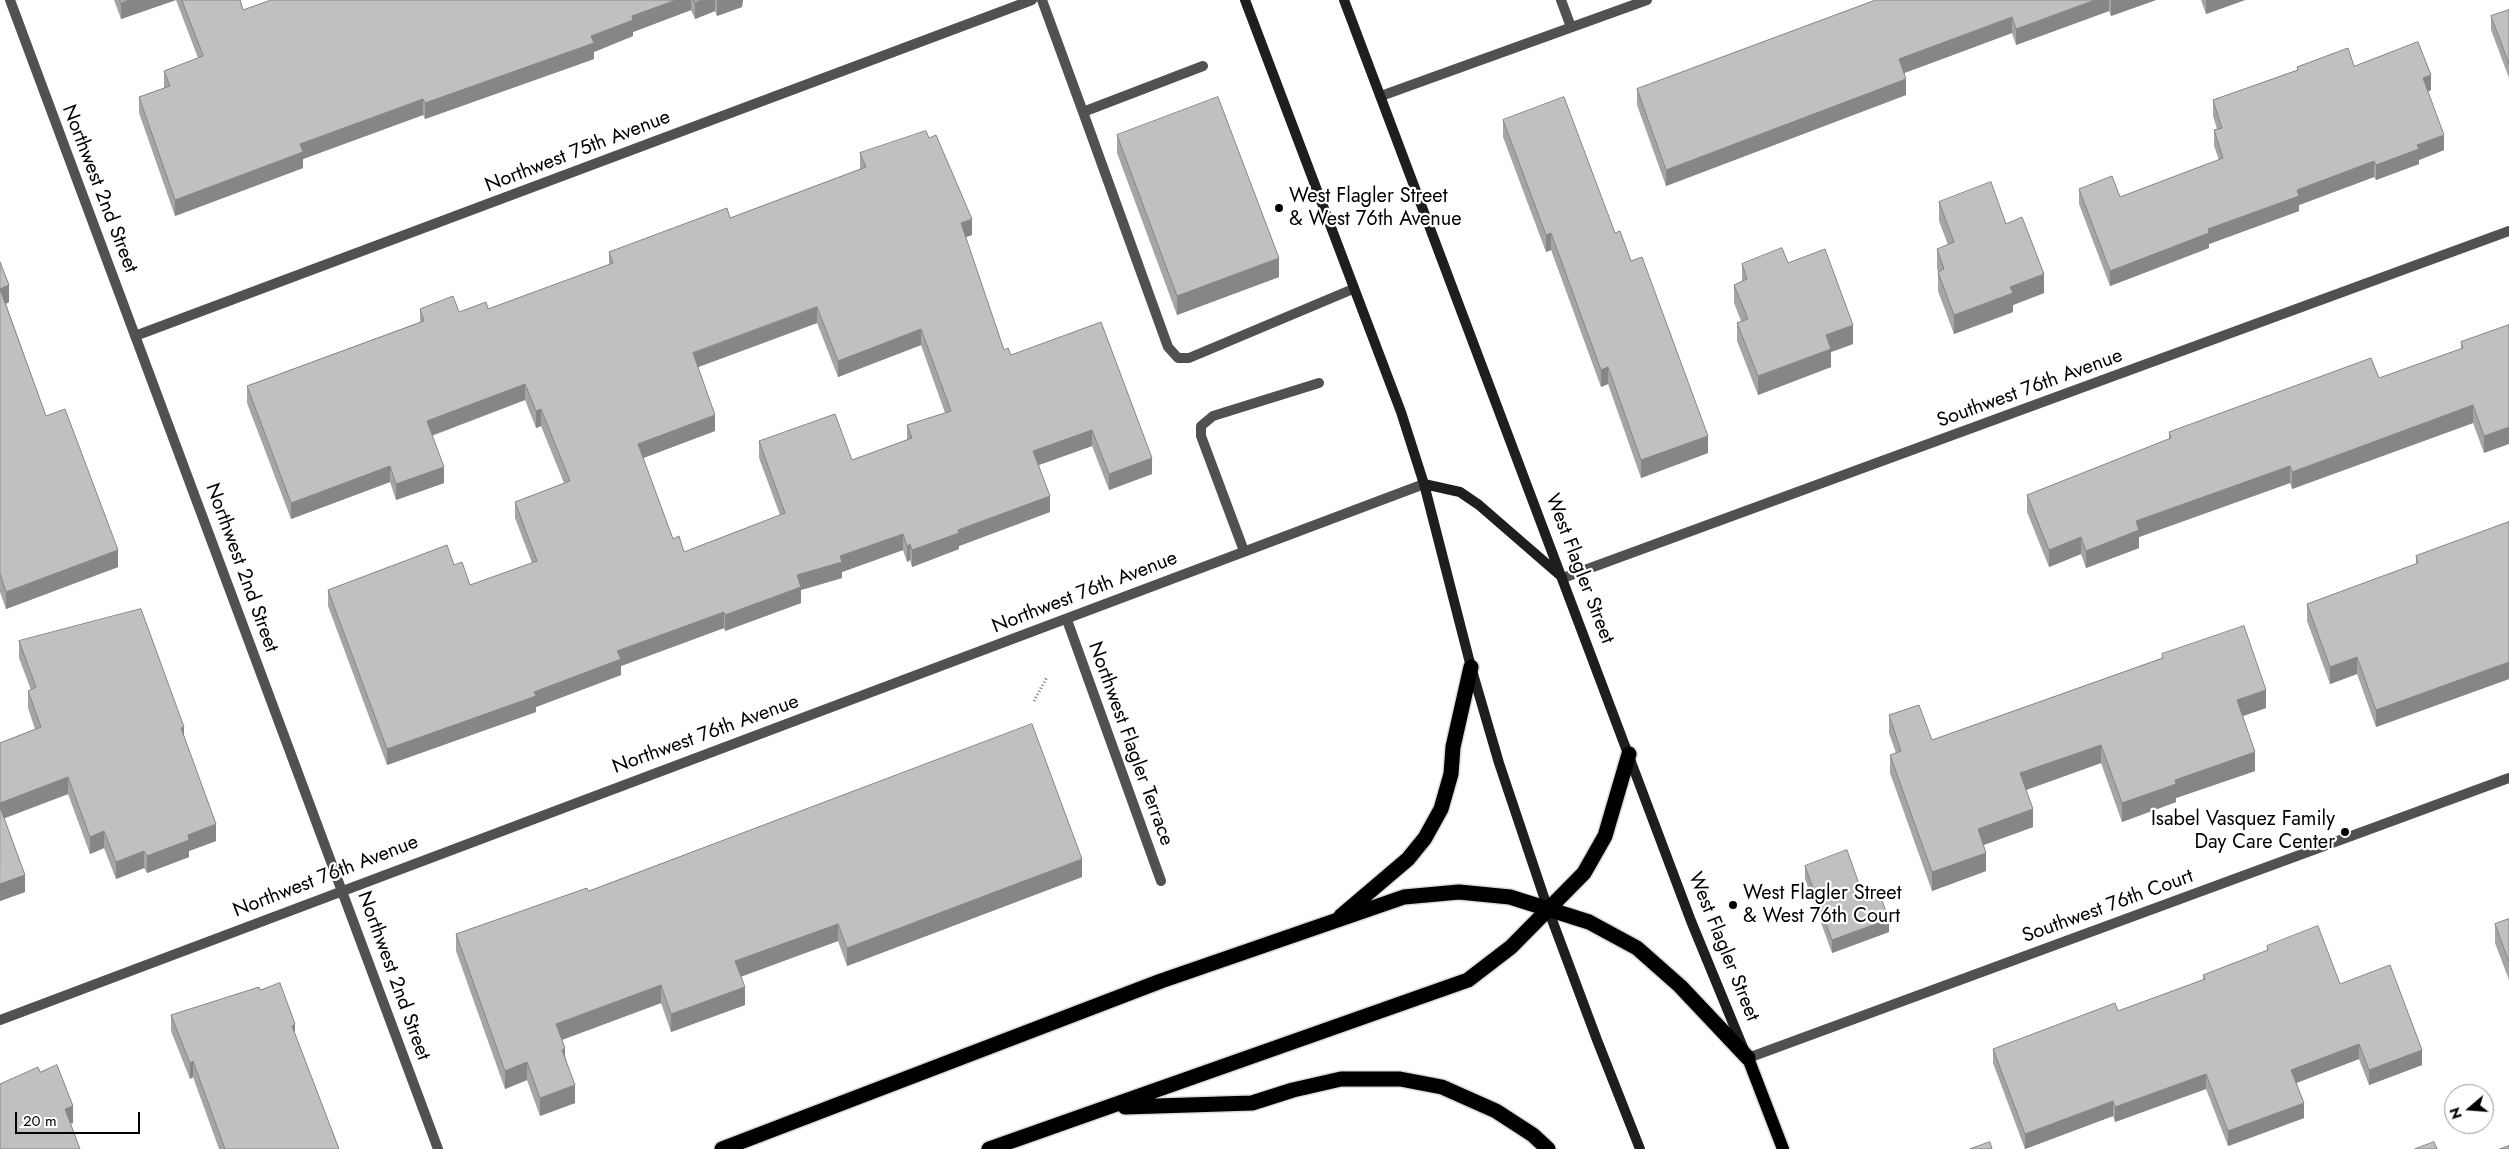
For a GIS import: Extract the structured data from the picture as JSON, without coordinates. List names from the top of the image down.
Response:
{
  "streets": {
    "main road": ["West Flagler Street"],
    "street": [
      "Northwest 75th Avenue",
      "Northwest 2nd Street",
      "Southwest 76th Avenue",
      "Northwest 76th Avenue",
      "Northwest Flagler Terrace",
      "Southwest 76th Court"
    ]
  },
  "crossings": [
    ["Northwest 75th Avenue", "Northwest 2nd Street"],
    ["Northwest 2nd Street", "Northwest 76th Avenue"],
    ["Southwest 76th Avenue", "West Flagler Street"],
    ["West Flagler Street", "Southwest 76th Court"],
    ["Northwest 76th Avenue", "Northwest Flagler Terrace"]
  ],
  "places": ["West Flagler Street & West 76th Avenue", "Isabel Vasquez Family Day Care Center", "West Flagler Street & West 76th Court"],
  "scale_bar": "20 m",
  "north": "left"
}
